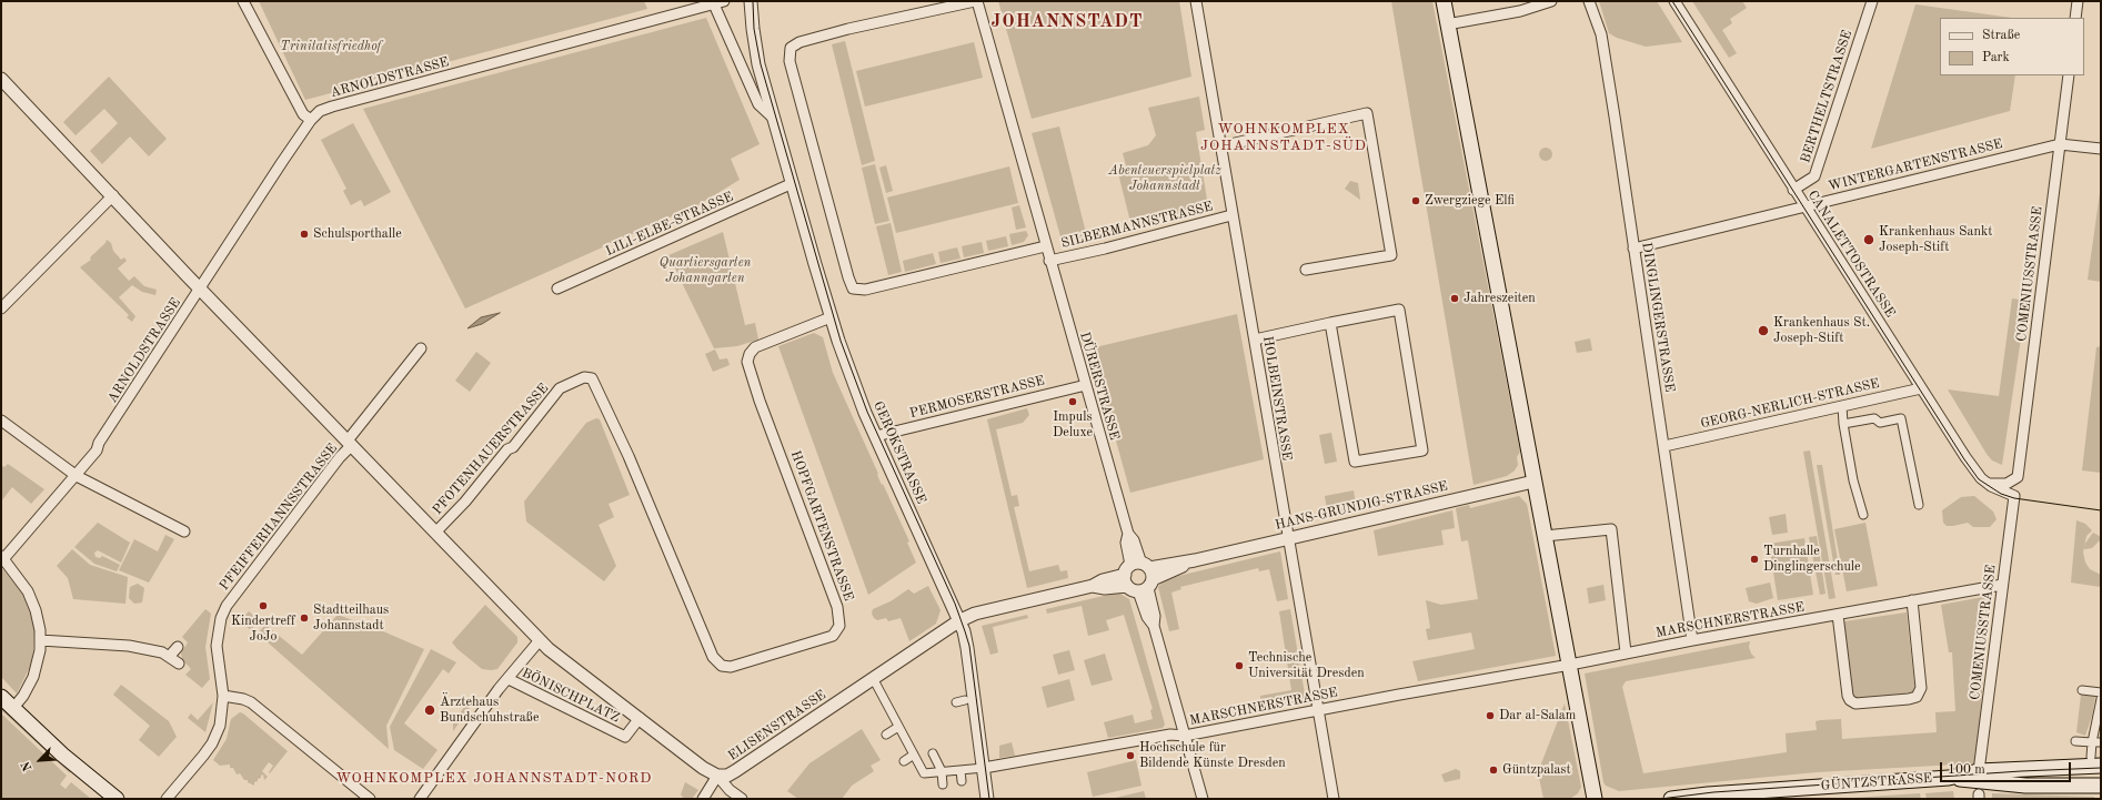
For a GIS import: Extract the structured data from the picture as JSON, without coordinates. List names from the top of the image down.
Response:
{
  "streets": {
    "main road": ["GÜNTZSTRASSE"],
    "street": [
      "ARNOLDSTRASSE",
      "BERTHELTSTRASSE",
      "WINTERGARTENSTRASSE",
      "LILI-ELBE-STRASSE",
      "SILBERMANNSTRASSE",
      "CANALETTOSTRASSE",
      "COMENIUSSTRASSE",
      "DINGLINGERSTRASSE",
      "DÜRERSTRASSE",
      "PERMOSERSTRASSE",
      "HOLBEINSTRASSE",
      "GEORG-NERLICH-STRASSE",
      "PFOTENHAUERSTRASSE",
      "GEROKSTRASSE",
      "HANS-GRUNDIG-STRASSE",
      "PFEIFFERHANNSSTRASSE",
      "HOPFGARTENSTRASSE",
      "MARSCHNERSTRASSE",
      "BÖNISCHPLATZ",
      "ELISENSTRASSE"
    ]
  },
  "crossings": [
    ["ARNOLDSTRASSE", "GEROKSTRASSE"],
    ["BERTHELTSTRASSE", "CANALETTOSTRASSE"],
    ["WINTERGARTENSTRASSE", "CANALETTOSTRASSE"],
    ["WINTERGARTENSTRASSE", "COMENIUSSTRASSE"],
    ["WINTERGARTENSTRASSE", "DINGLINGERSTRASSE"],
    ["LILI-ELBE-STRASSE", "GEROKSTRASSE"],
    ["SILBERMANNSTRASSE", "DÜRERSTRASSE"],
    ["SILBERMANNSTRASSE", "HOLBEINSTRASSE"],
    ["CANALETTOSTRASSE", "COMENIUSSTRASSE"],
    ["CANALETTOSTRASSE", "GEORG-NERLICH-STRASSE"],
    ["COMENIUSSTRASSE", "MARSCHNERSTRASSE"],
    ["COMENIUSSTRASSE", "GÜNTZSTRASSE"],
    ["DINGLINGERSTRASSE", "GEORG-NERLICH-STRASSE"],
    ["DINGLINGERSTRASSE", "MARSCHNERSTRASSE"],
    ["DÜRERSTRASSE", "PERMOSERSTRASSE"],
    ["DÜRERSTRASSE", "HANS-GRUNDIG-STRASSE"],
    ["DÜRERSTRASSE", "MARSCHNERSTRASSE"],
    ["PERMOSERSTRASSE", "GEROKSTRASSE"],
    ["HOLBEINSTRASSE", "HANS-GRUNDIG-STRASSE"],
    ["HOLBEINSTRASSE", "MARSCHNERSTRASSE"],
    ["PFOTENHAUERSTRASSE", "HOPFGARTENSTRASSE"],
    ["GEROKSTRASSE", "HANS-GRUNDIG-STRASSE"],
    ["GEROKSTRASSE", "HOPFGARTENSTRASSE"],
    ["GEROKSTRASSE", "MARSCHNERSTRASSE"],
    ["GEROKSTRASSE", "ELISENSTRASSE"],
    ["HANS-GRUNDIG-STRASSE", "ELISENSTRASSE"]
  ],
  "districts": ["JOHANNSTADT", "WOHNKOMPLEX JOHANNSTADT-SÜD", "WOHNKOMPLEX JOHANNSTADT-NORD"],
  "parks": ["Trinitatisfriedhof", "Abenteuerspielplatz Johannstadt", "Quartiersgarten Johanngarten"],
  "places": [
    "Zwergziege Elfi",
    "Schulsporthalle",
    "Krankenhaus Sankt Joseph-Stift",
    "Jahreszeiten",
    "Krankenhaus St. Joseph-Stift",
    "Impuls Deluxe",
    "Turnhalle Dinglingerschule",
    "Kindertreff JoJo",
    "Stadtteilhaus Johannstadt",
    "Technische Universität Dresden",
    "Ärztehaus Bundschuhstraße",
    "Dar al-Salam",
    "Hochschule für Bildende Künste Dresden",
    "Güntzpalast"
  ],
  "legend": ["Straße", "Park"],
  "scale_bar": "100 m",
  "north": "bottom left"
}
